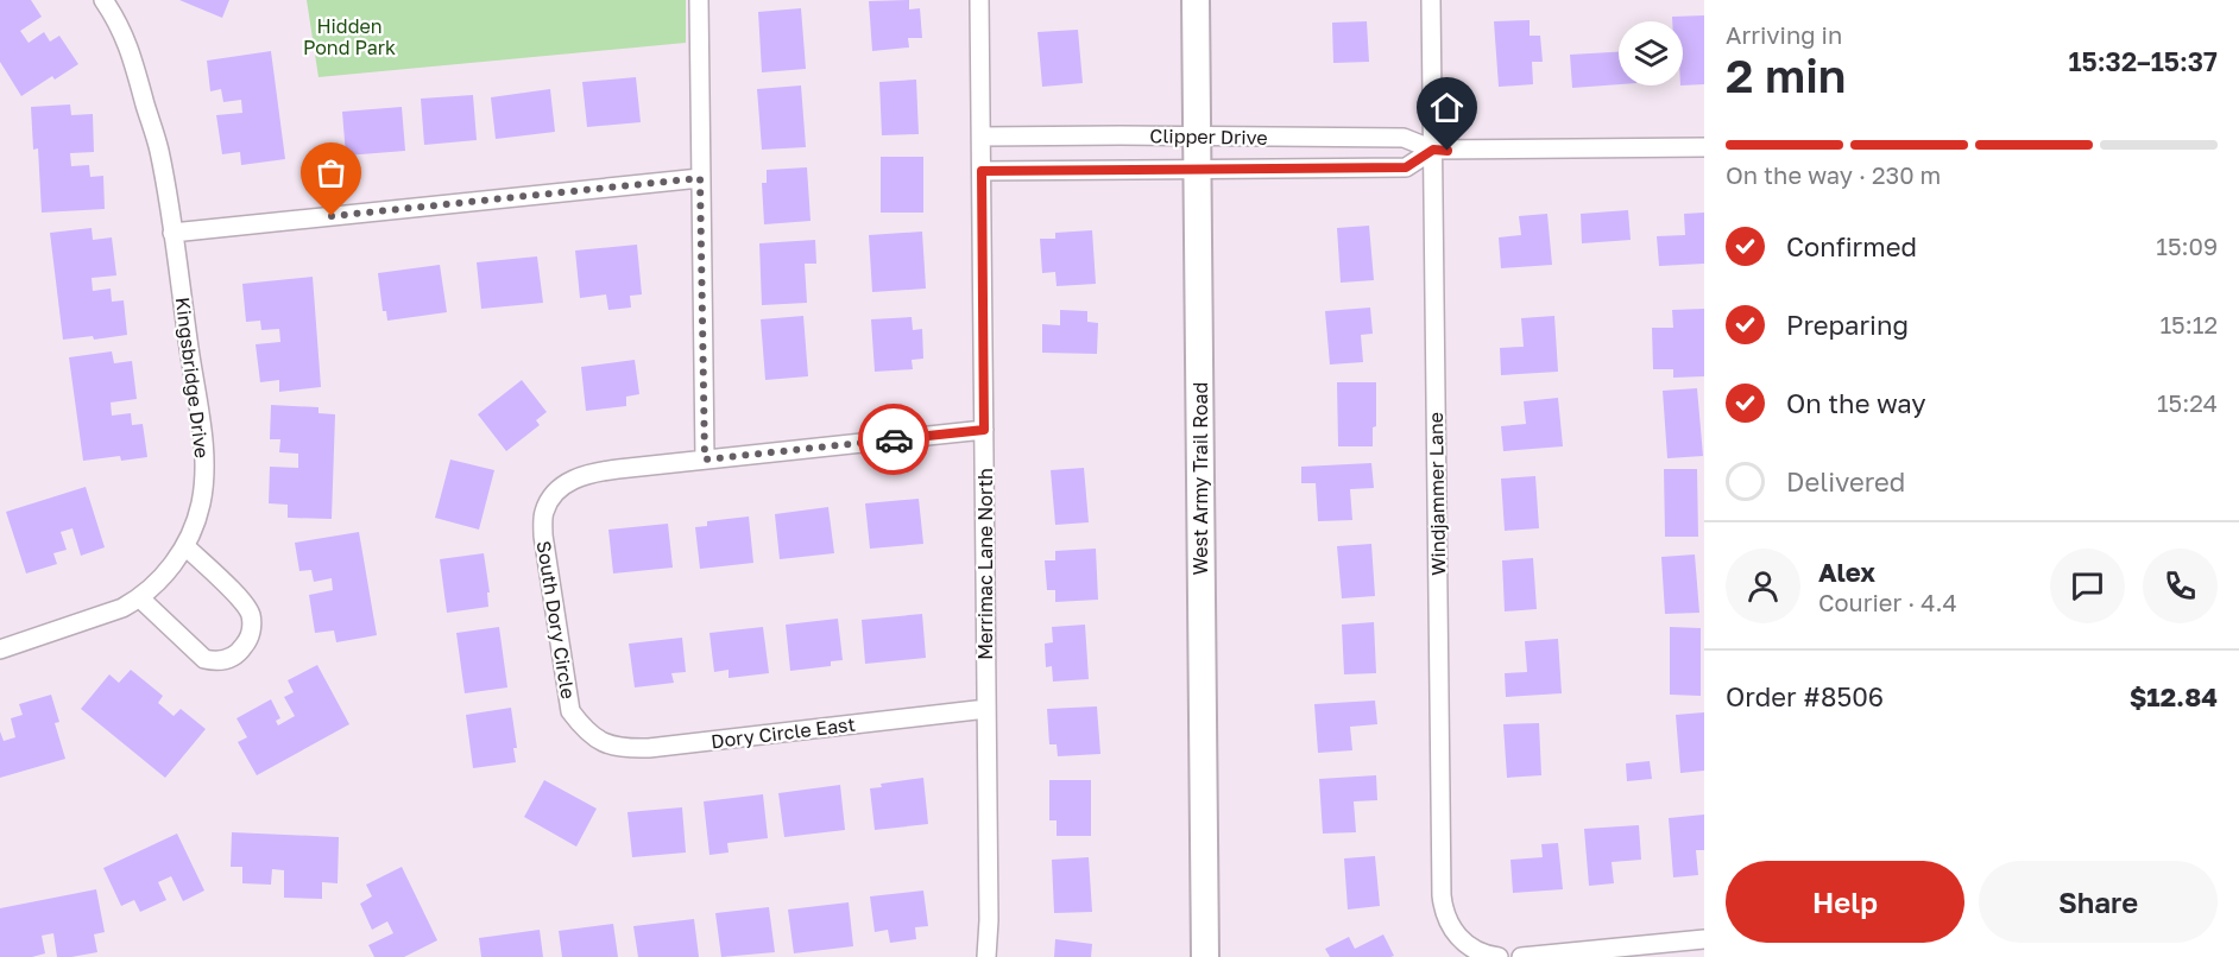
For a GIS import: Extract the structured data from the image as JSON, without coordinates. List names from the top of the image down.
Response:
{
  "streets": {
    "main road": ["West Army Trail Road"],
    "street": [
      "Clipper Drive",
      "Kingsbridge Drive",
      "Windjammer Lane",
      "Merrimac Lane North",
      "South Dory Circle",
      "Dory Circle East"
    ]
  },
  "crossings": [
    ["Clipper Drive", "West Army Trail Road"],
    ["Clipper Drive", "Windjammer Lane"],
    ["Clipper Drive", "Merrimac Lane North"],
    ["Merrimac Lane North", "South Dory Circle"],
    ["Merrimac Lane North", "Dory Circle East"],
    ["South Dory Circle", "Dory Circle East"]
  ],
  "parks": ["Hidden Pond Park"],
  "page": {
    "heading": ["2 min", "Arriving in", "15:32–15:37"],
    "panel": [
      "Alex",
      "Courier · 4.4",
      "Order #8506",
      "$12.84"
    ],
    "bar": "On the way · 230 m",
    "list": [
      ["Confirmed", "15:09"],
      ["Preparing", "15:12"],
      ["On the way", "15:24"],
      "Delivered"
    ],
    "buttons": ["Help", "Share"]
  }
}
